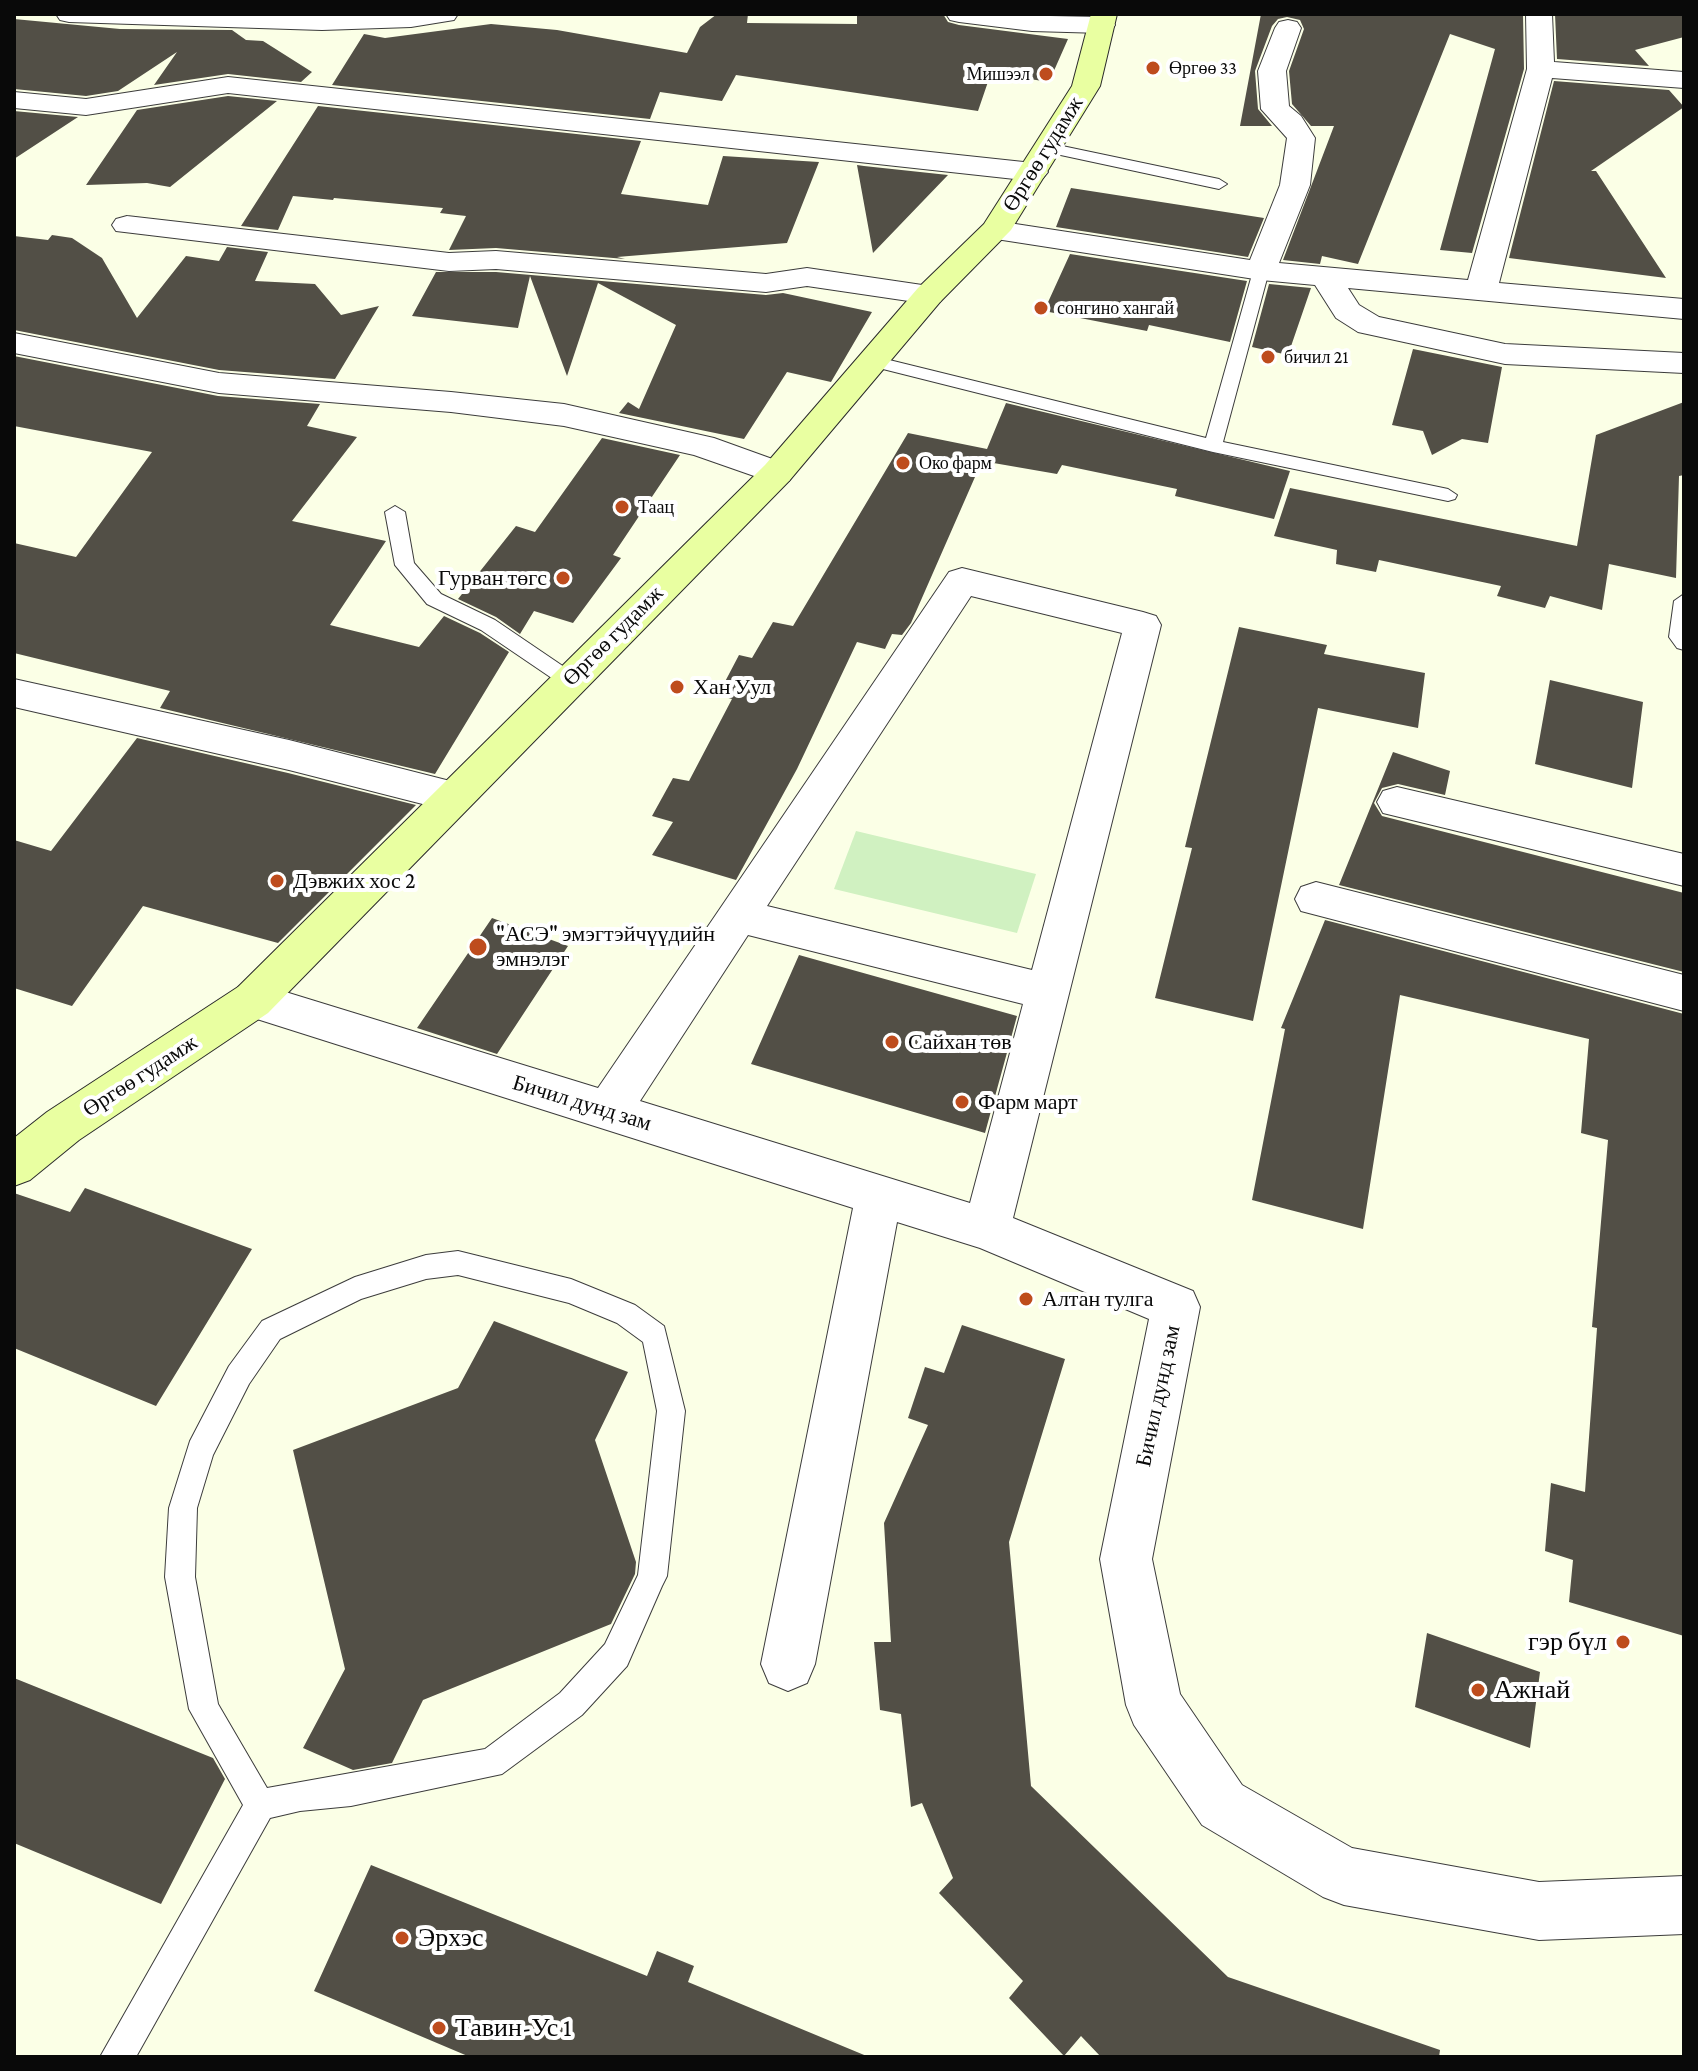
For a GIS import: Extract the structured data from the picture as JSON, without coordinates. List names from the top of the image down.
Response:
{
  "streets": {
    "street": ["Өргөө гудамж", "Бичил дунд зам"]
  },
  "crossings": [
    ["Өргөө гудамж", "Бичил дунд зам"]
  ],
  "places": [
    "Өргөө 33",
    "Мишээл",
    "сонгино хангай",
    "бичил 21",
    "Око фарм",
    "Таац",
    "Гурван төгс",
    "Хан Уул",
    "Дэвжих хос 2",
    "\"АСЭ\" эмэгтэйчүүдийн эмнэлэг",
    "Сайхан төв",
    "Фарм март",
    "Алтан тулга",
    "гэр бүл",
    "Ажнай",
    "Эрхэс",
    "Тавин-Ус 1"
  ]
}
